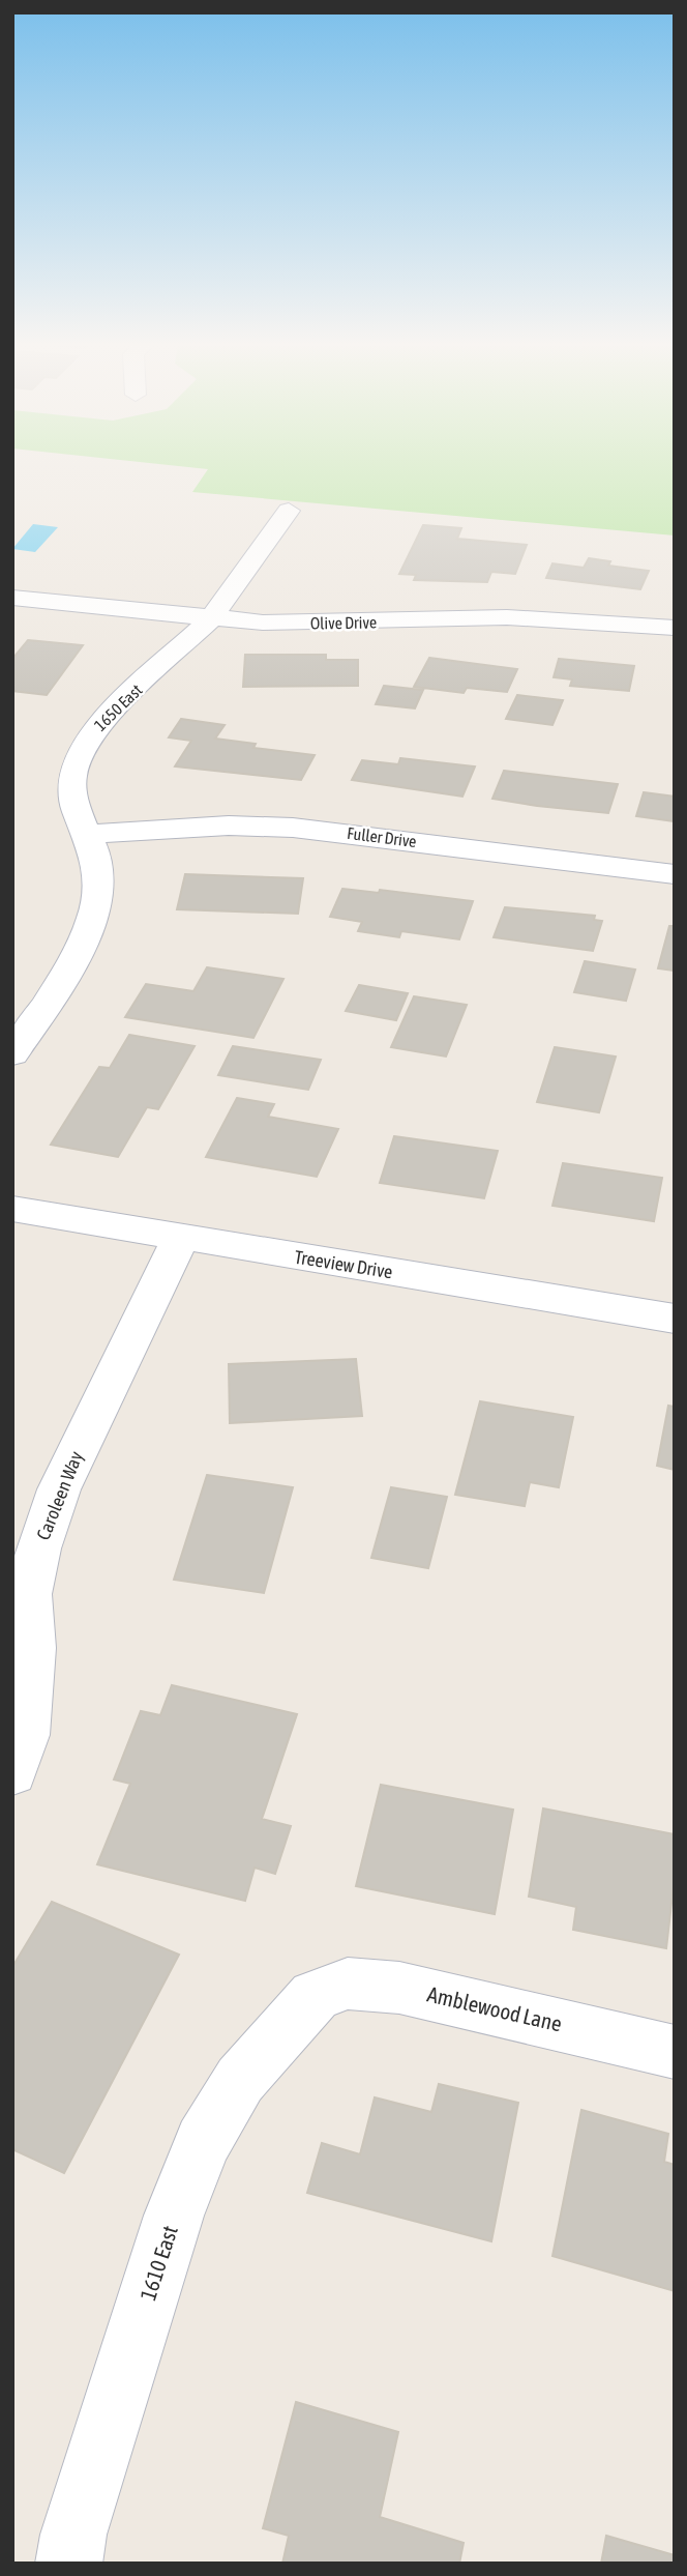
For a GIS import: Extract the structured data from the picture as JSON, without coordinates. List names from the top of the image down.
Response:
{
  "streets": {
    "street": [
      "Olive Drive",
      "1650 East",
      "Fuller Drive",
      "Treeview Drive",
      "Caroleen Way",
      "Amblewood Lane",
      "1610 East"
    ]
  },
  "crossings": [
    ["Olive Drive", "1650 East"],
    ["1650 East", "Fuller Drive"],
    ["Treeview Drive", "Caroleen Way"],
    ["Amblewood Lane", "1610 East"]
  ]
}
